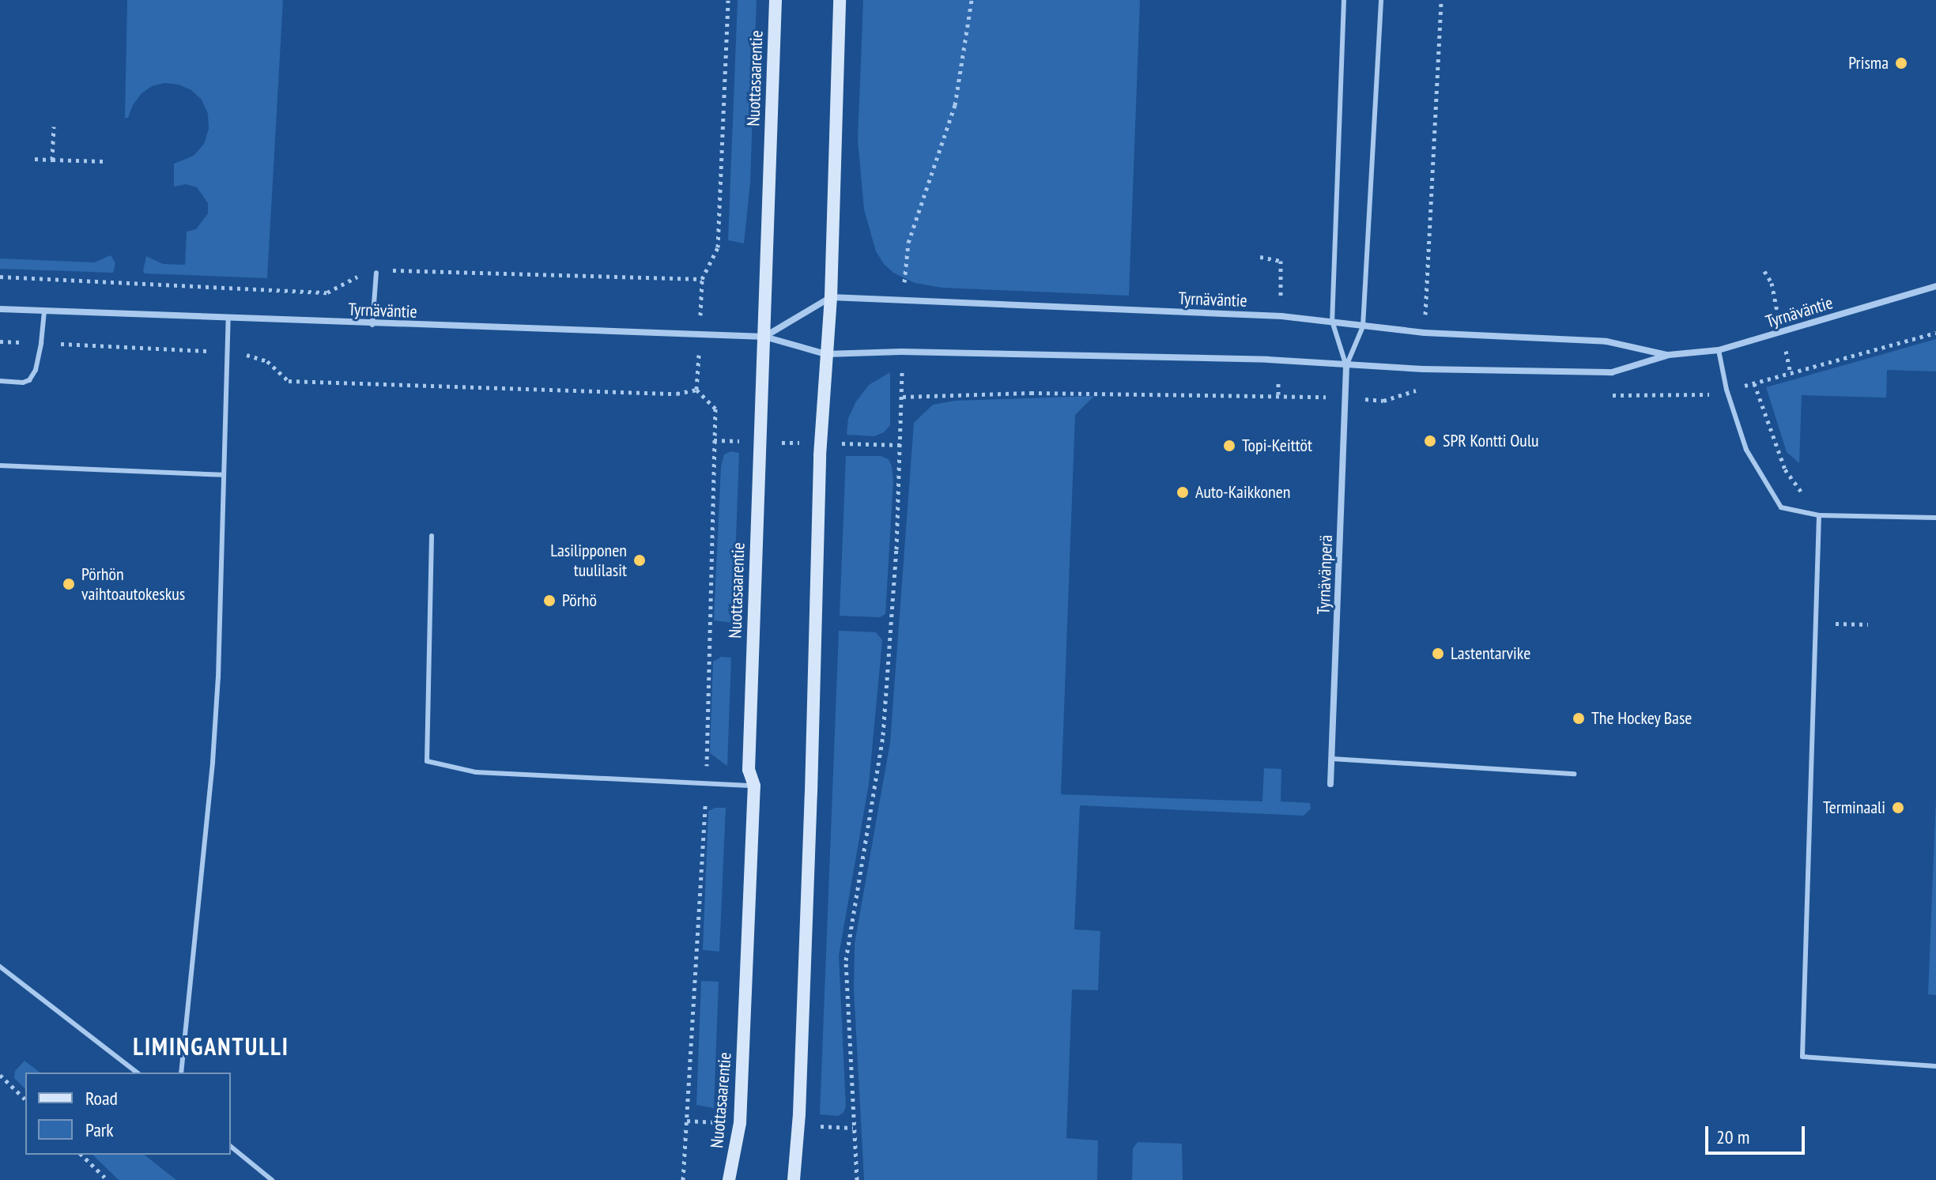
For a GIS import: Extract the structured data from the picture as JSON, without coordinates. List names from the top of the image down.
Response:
{
  "streets": {
    "main road": ["Nuottasaarentie"],
    "street": ["Tyrnäväntie", "Tyrnävänperä"]
  },
  "crossings": [
    ["Nuottasaarentie", "Tyrnäväntie"],
    ["Tyrnäväntie", "Tyrnävänperä"]
  ],
  "districts": ["LIMINGANTULLI"],
  "places": [
    "Prisma",
    "SPR Kontti Oulu",
    "Topi-Keittöt",
    "Auto-Kaikkonen",
    "Lasilipponen tuulilasit",
    "Pörhön vaihtoautokeskus",
    "Pörhö",
    "Lastentarvike",
    "The Hockey Base",
    "Terminaali"
  ],
  "legend": ["Road", "Park"],
  "scale_bar": "20 m"
}
